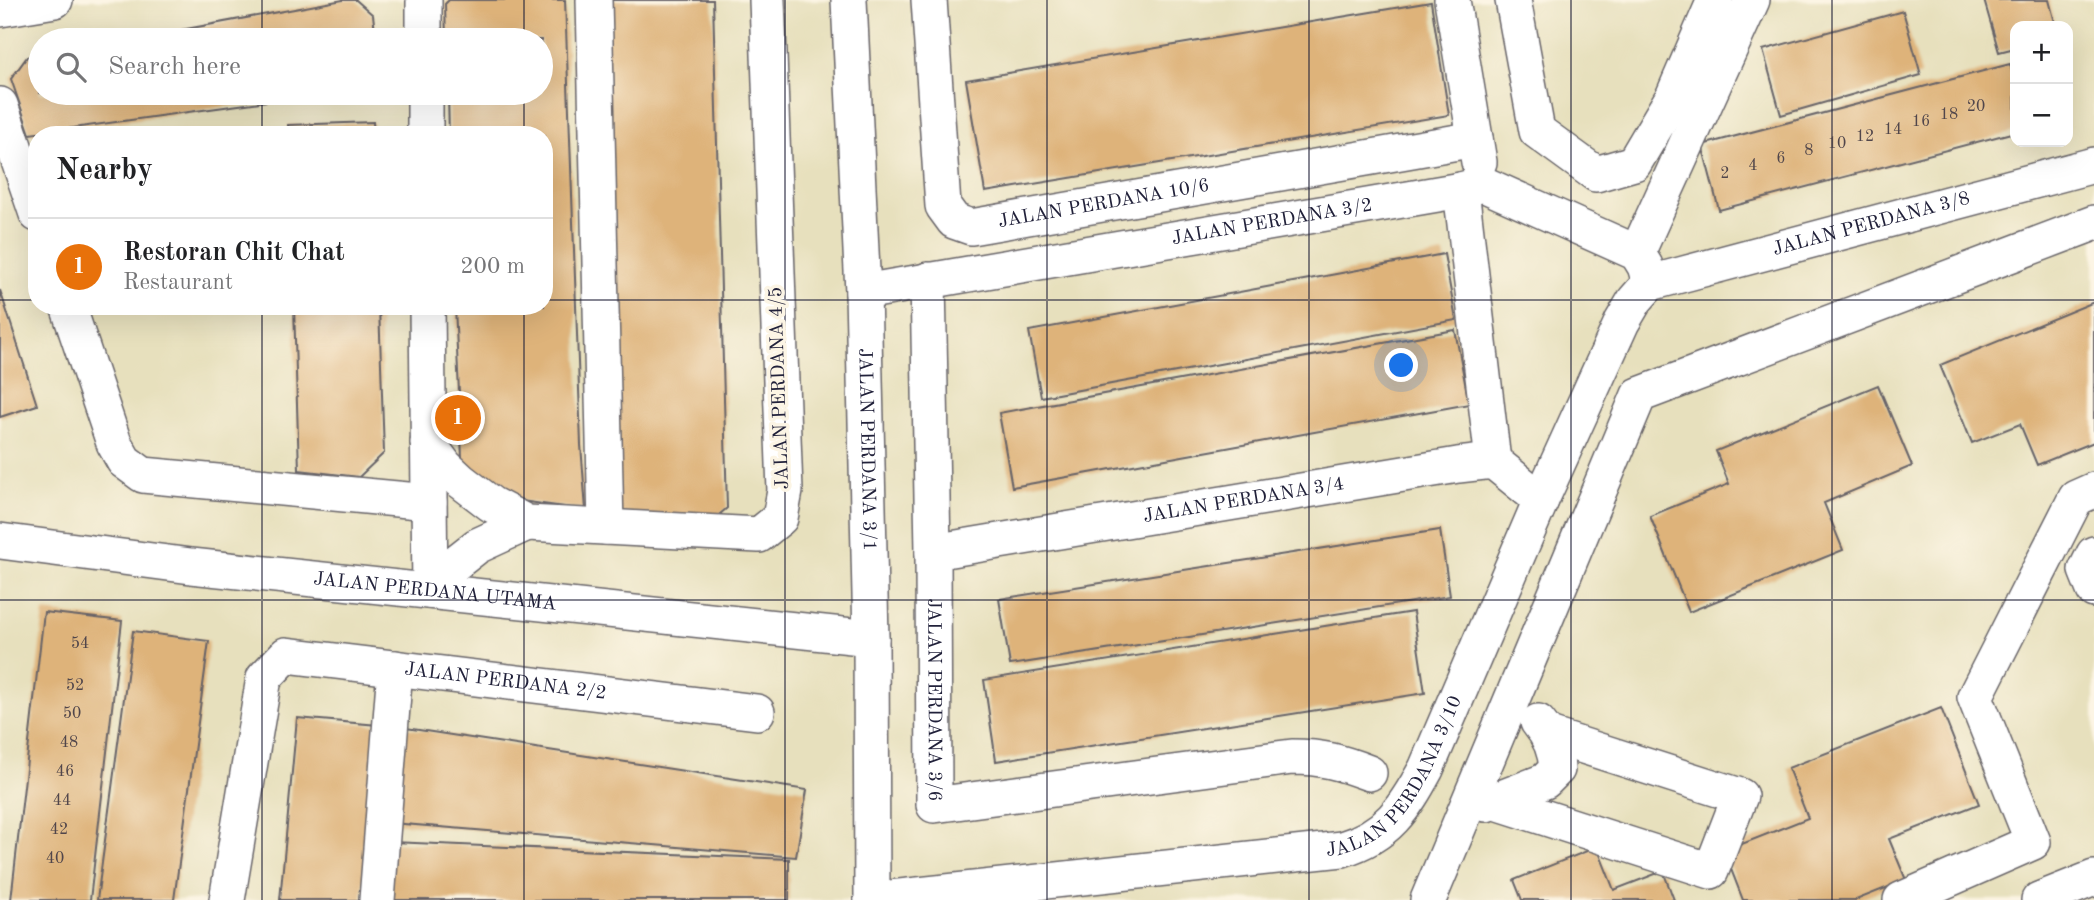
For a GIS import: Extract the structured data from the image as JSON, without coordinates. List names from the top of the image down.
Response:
{
  "streets": {
    "street": [
      "JALAN PERDANA 10/6",
      "JALAN PERDANA 3/2",
      "JALAN PERDANA 3/8",
      "JALAN PERDANA 4/5",
      "JALAN PERDANA 3/1",
      "JALAN PERDANA 3/4",
      "JALAN PERDANA UTAMA",
      "JALAN PERDANA 2/2",
      "JALAN PERDANA 3/6",
      "JALAN PERDANA 3/10"
    ]
  },
  "crossings": [
    ["JALAN PERDANA 3/2", "JALAN PERDANA 3/1"],
    ["JALAN PERDANA 3/2", "JALAN PERDANA 3/6"],
    ["JALAN PERDANA 3/8", "JALAN PERDANA 3/10"],
    ["JALAN PERDANA 4/5", "JALAN PERDANA UTAMA"],
    ["JALAN PERDANA 3/1", "JALAN PERDANA UTAMA"],
    ["JALAN PERDANA 3/1", "JALAN PERDANA 3/10"],
    ["JALAN PERDANA 3/4", "JALAN PERDANA 3/6"]
  ],
  "house_numbers": [
    "20",
    "18",
    "16",
    "14",
    "12",
    "10",
    "8",
    "6",
    "4",
    "2",
    "54",
    "52",
    "50",
    "48",
    "46",
    "44",
    "42",
    "40"
  ],
  "page": {
    "map_buttons": ["+", "−"],
    "search": "Search here",
    "heading": "Nearby",
    "list": [
      {
        "mark": "1",
        "name": "Restoran Chit Chat",
        "note": "Restaurant",
        "value": "200 m"
      }
    ],
    "pins": "1"
  }
}
